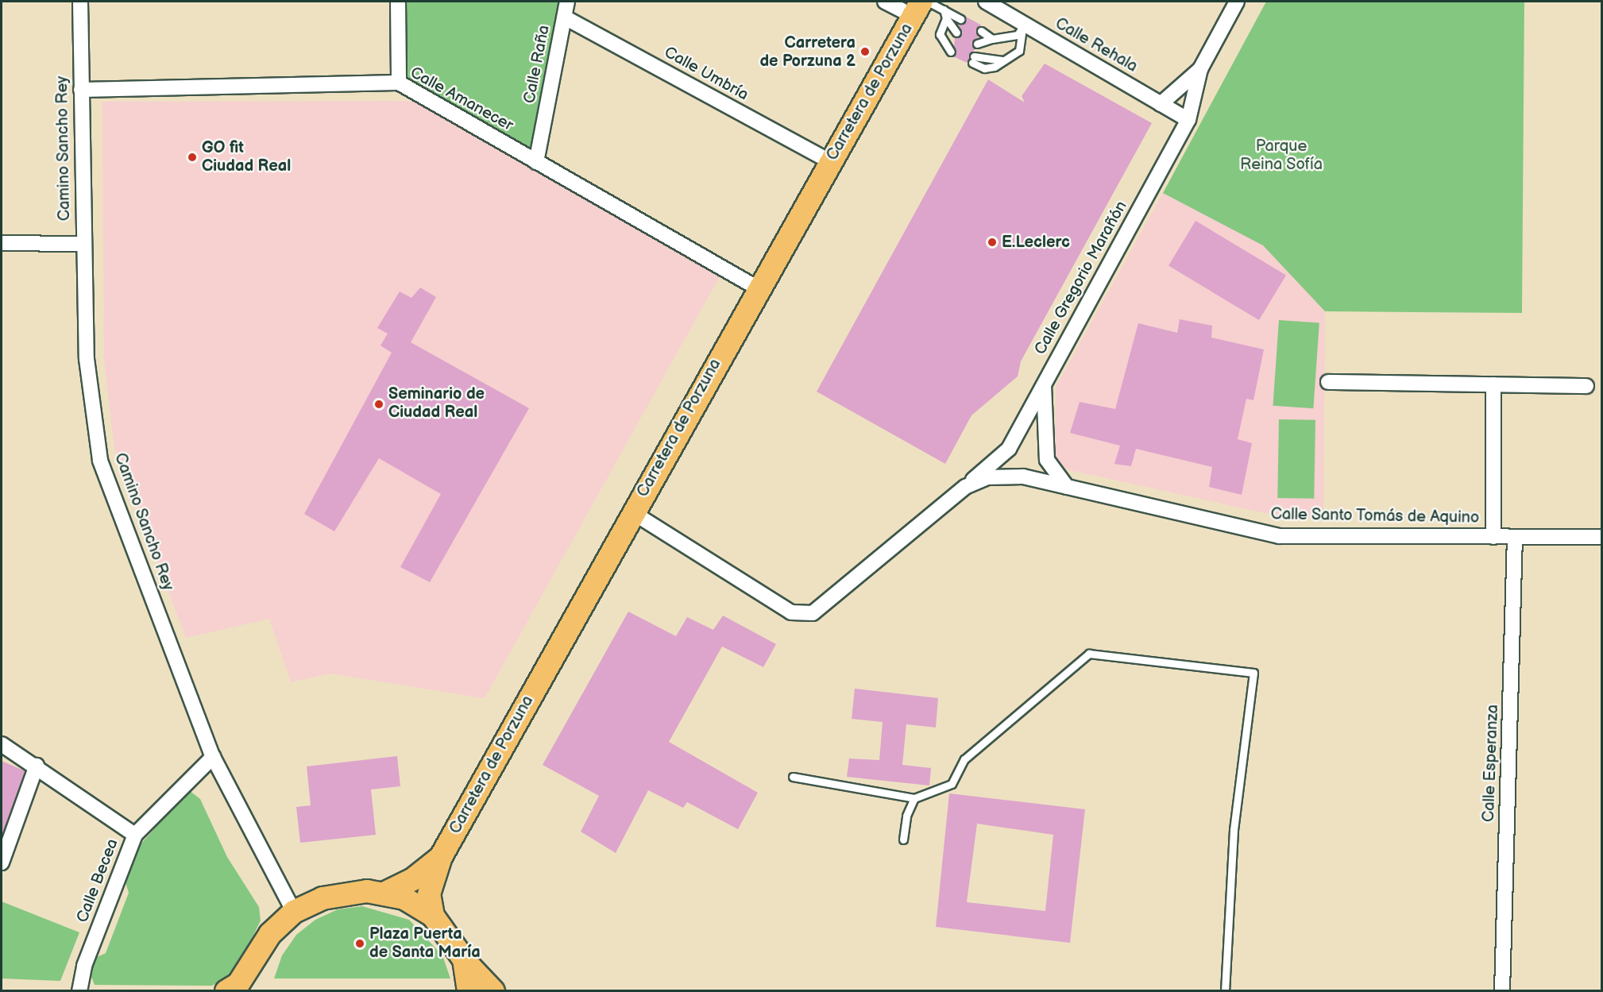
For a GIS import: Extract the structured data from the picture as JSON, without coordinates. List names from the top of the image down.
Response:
{
  "streets": {
    "main road": ["Carretera de Porzuna"],
    "street": [
      "Calle Rehala",
      "Calle Raña",
      "Calle Umbría",
      "Calle Amanecer",
      "Camino Sancho Rey",
      "Calle Gregorio Marañón",
      "Calle Santo Tomás de Aquino",
      "Calle Esperanza",
      "Calle Becea"
    ]
  },
  "crossings": [
    ["Calle Rehala", "Calle Gregorio Marañón"],
    ["Calle Raña", "Calle Umbría"],
    ["Calle Raña", "Calle Amanecer"],
    ["Calle Umbría", "Carretera de Porzuna"],
    ["Carretera de Porzuna", "Calle Amanecer"],
    ["Carretera de Porzuna", "Calle Santo Tomás de Aquino"],
    ["Calle Amanecer", "Camino Sancho Rey"],
    ["Camino Sancho Rey", "Calle Becea"],
    ["Calle Gregorio Marañón", "Calle Santo Tomás de Aquino"],
    ["Calle Santo Tomás de Aquino", "Calle Esperanza"]
  ],
  "parks": ["Parque Reina Sofía"],
  "places": [
    "Carretera de Porzuna 2",
    "GO fit Ciudad Real",
    "E.Leclerc",
    "Seminario de Ciudad Real",
    "Plaza Puerta de Santa María"
  ]
}
